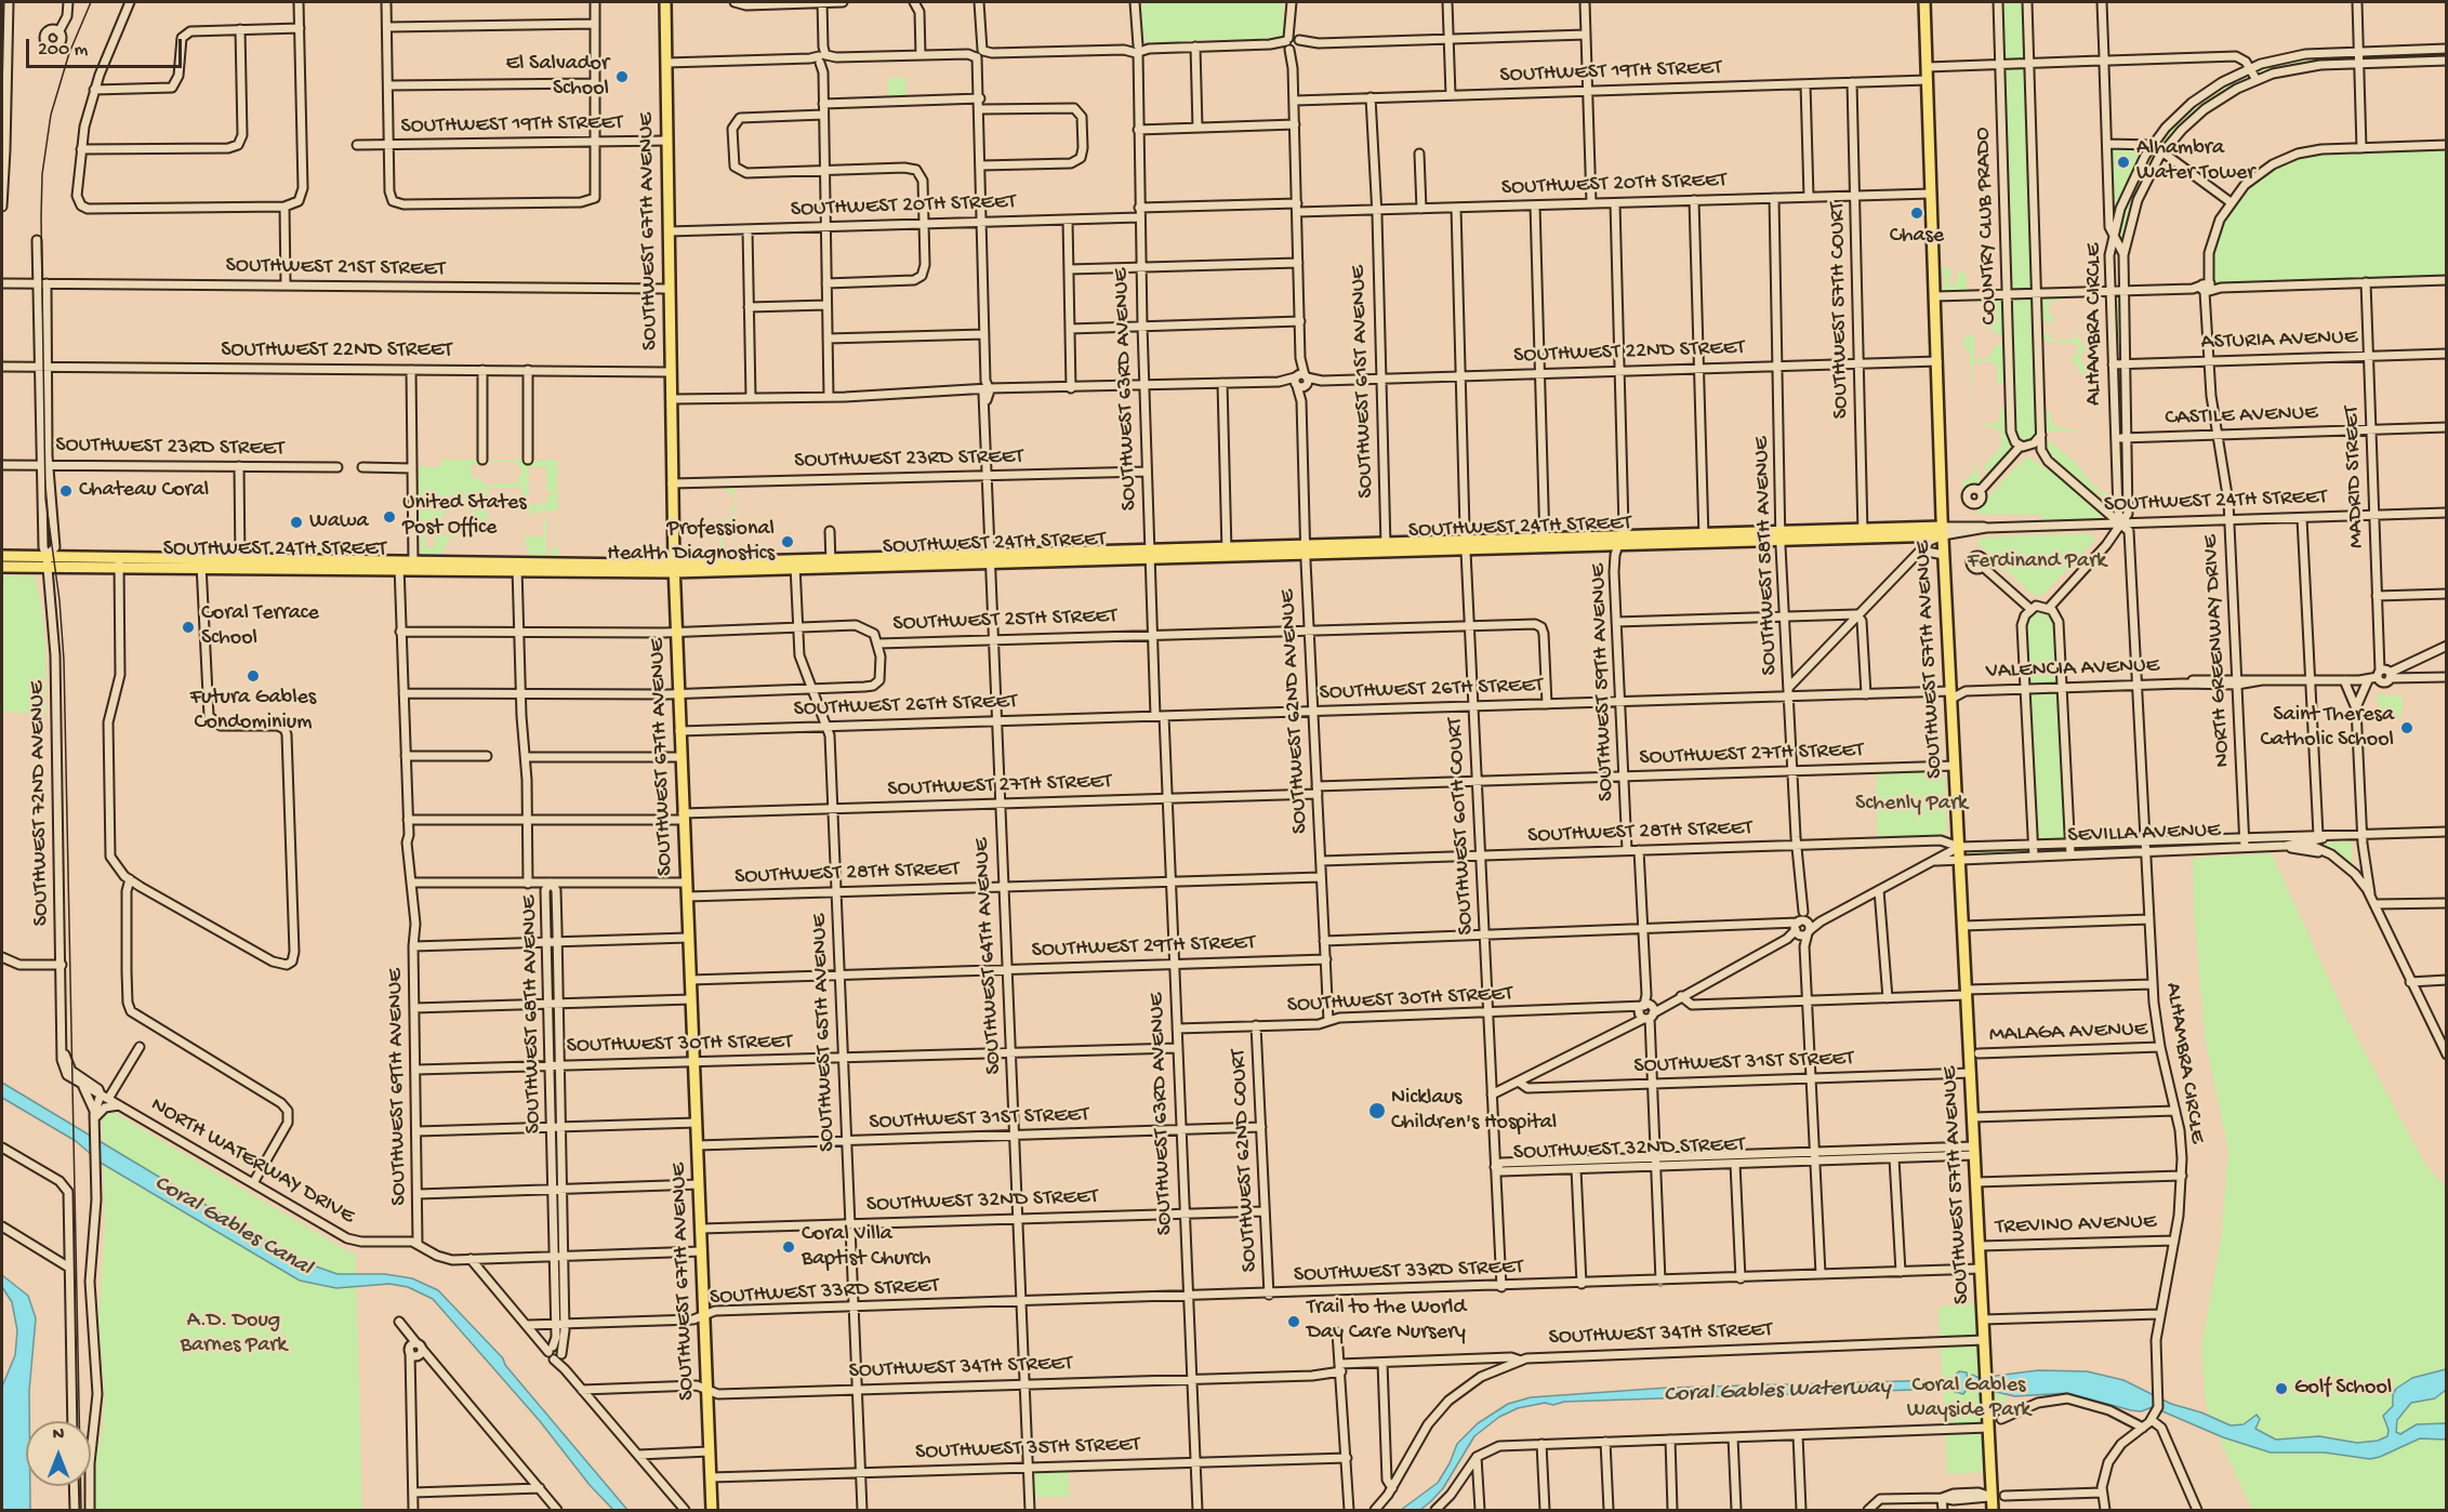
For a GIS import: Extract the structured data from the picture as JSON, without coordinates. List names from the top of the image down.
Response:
{
  "streets": {
    "main road": ["SOUTHWEST 67TH AVENUE", "SOUTHWEST 24TH STREET", "SOUTHWEST 57TH AVENUE"],
    "street": [
      "SOUTHWEST 19TH STREET",
      "SOUTHWEST 20TH STREET",
      "COUNTRY CLUB PRADO",
      "SOUTHWEST 21ST STREET",
      "SOUTHWEST 57TH COURT",
      "ALHAMBRA CIRCLE",
      "ASTURIA AVENUE",
      "SOUTHWEST 22ND STREET",
      "SOUTHWEST 61ST AVENUE",
      "SOUTHWEST 63RD AVENUE",
      "CASTILE AVENUE",
      "SOUTHWEST 23RD STREET",
      "MADRID STREET",
      "SOUTHWEST 58TH AVENUE",
      "SOUTHWEST 25TH STREET",
      "NORTH GREENWAY DRIVE",
      "VALENCIA AVENUE",
      "SOUTHWEST 59TH AVENUE",
      "SOUTHWEST 26TH STREET",
      "SOUTHWEST 62ND AVENUE",
      "SOUTHWEST 27TH STREET",
      "SOUTHWEST 72ND AVENUE",
      "SOUTHWEST 60TH COURT",
      "SOUTHWEST 28TH STREET",
      "SEVILLA AVENUE",
      "SOUTHWEST 29TH STREET",
      "SOUTHWEST 64TH AVENUE",
      "SOUTHWEST 30TH STREET",
      "SOUTHWEST 68TH AVENUE",
      "SOUTHWEST 65TH AVENUE",
      "MALAGA AVENUE",
      "SOUTHWEST 31ST STREET",
      "SOUTHWEST 69TH AVENUE",
      "SOUTHWEST 32ND STREET",
      "SOUTHWEST 62ND COURT",
      "NORTH WATERWAY DRIVE",
      "TREVINO AVENUE",
      "SOUTHWEST 33RD STREET",
      "SOUTHWEST 34TH STREET",
      "SOUTHWEST 35TH STREET"
    ]
  },
  "crossings": [
    ["SOUTHWEST 19TH STREET", "SOUTHWEST 67TH AVENUE"],
    ["SOUTHWEST 19TH STREET", "SOUTHWEST 57TH COURT"],
    ["SOUTHWEST 19TH STREET", "SOUTHWEST 61ST AVENUE"],
    ["SOUTHWEST 19TH STREET", "SOUTHWEST 57TH AVENUE"],
    ["SOUTHWEST 19TH STREET", "SOUTHWEST 62ND AVENUE"],
    ["SOUTHWEST 20TH STREET", "SOUTHWEST 67TH AVENUE"],
    ["SOUTHWEST 20TH STREET", "SOUTHWEST 57TH COURT"],
    ["SOUTHWEST 20TH STREET", "SOUTHWEST 61ST AVENUE"],
    ["SOUTHWEST 20TH STREET", "SOUTHWEST 63RD AVENUE"],
    ["SOUTHWEST 20TH STREET", "SOUTHWEST 58TH AVENUE"],
    ["SOUTHWEST 20TH STREET", "SOUTHWEST 57TH AVENUE"],
    ["SOUTHWEST 20TH STREET", "SOUTHWEST 59TH AVENUE"],
    ["SOUTHWEST 20TH STREET", "SOUTHWEST 62ND AVENUE"],
    ["SOUTHWEST 20TH STREET", "SOUTHWEST 60TH COURT"],
    ["SOUTHWEST 20TH STREET", "SOUTHWEST 64TH AVENUE"],
    ["SOUTHWEST 67TH AVENUE", "SOUTHWEST 21ST STREET"],
    ["SOUTHWEST 67TH AVENUE", "SOUTHWEST 22ND STREET"],
    ["SOUTHWEST 67TH AVENUE", "SOUTHWEST 23RD STREET"],
    ["SOUTHWEST 67TH AVENUE", "SOUTHWEST 24TH STREET"],
    ["SOUTHWEST 67TH AVENUE", "SOUTHWEST 25TH STREET"],
    ["SOUTHWEST 67TH AVENUE", "SOUTHWEST 26TH STREET"],
    ["SOUTHWEST 67TH AVENUE", "SOUTHWEST 27TH STREET"],
    ["SOUTHWEST 67TH AVENUE", "SOUTHWEST 28TH STREET"],
    ["SOUTHWEST 67TH AVENUE", "SOUTHWEST 29TH STREET"],
    ["SOUTHWEST 67TH AVENUE", "SOUTHWEST 30TH STREET"],
    ["SOUTHWEST 67TH AVENUE", "SOUTHWEST 31ST STREET"],
    ["SOUTHWEST 67TH AVENUE", "SOUTHWEST 32ND STREET"],
    ["SOUTHWEST 67TH AVENUE", "NORTH WATERWAY DRIVE"],
    ["SOUTHWEST 67TH AVENUE", "SOUTHWEST 33RD STREET"],
    ["SOUTHWEST 67TH AVENUE", "SOUTHWEST 34TH STREET"],
    ["SOUTHWEST 67TH AVENUE", "SOUTHWEST 35TH STREET"],
    ["SOUTHWEST 21ST STREET", "SOUTHWEST 72ND AVENUE"],
    ["SOUTHWEST 57TH COURT", "SOUTHWEST 22ND STREET"],
    ["SOUTHWEST 57TH COURT", "SOUTHWEST 24TH STREET"],
    ["ALHAMBRA CIRCLE", "ASTURIA AVENUE"],
    ["ALHAMBRA CIRCLE", "CASTILE AVENUE"],
    ["ALHAMBRA CIRCLE", "SOUTHWEST 24TH STREET"],
    ["ALHAMBRA CIRCLE", "VALENCIA AVENUE"],
    ["ALHAMBRA CIRCLE", "SEVILLA AVENUE"],
    ["ALHAMBRA CIRCLE", "MALAGA AVENUE"],
    ["ALHAMBRA CIRCLE", "TREVINO AVENUE"],
    ["ASTURIA AVENUE", "MADRID STREET"],
    ["ASTURIA AVENUE", "NORTH GREENWAY DRIVE"],
    ["SOUTHWEST 22ND STREET", "SOUTHWEST 61ST AVENUE"],
    ["SOUTHWEST 22ND STREET", "SOUTHWEST 63RD AVENUE"],
    ["SOUTHWEST 22ND STREET", "SOUTHWEST 58TH AVENUE"],
    ["SOUTHWEST 22ND STREET", "SOUTHWEST 57TH AVENUE"],
    ["SOUTHWEST 22ND STREET", "SOUTHWEST 59TH AVENUE"],
    ["SOUTHWEST 22ND STREET", "SOUTHWEST 62ND AVENUE"],
    ["SOUTHWEST 22ND STREET", "SOUTHWEST 72ND AVENUE"],
    ["SOUTHWEST 22ND STREET", "SOUTHWEST 60TH COURT"],
    ["SOUTHWEST 22ND STREET", "SOUTHWEST 64TH AVENUE"],
    ["SOUTHWEST 61ST AVENUE", "SOUTHWEST 24TH STREET"],
    ["SOUTHWEST 63RD AVENUE", "SOUTHWEST 23RD STREET"],
    ["SOUTHWEST 63RD AVENUE", "SOUTHWEST 24TH STREET"],
    ["SOUTHWEST 63RD AVENUE", "SOUTHWEST 25TH STREET"],
    ["SOUTHWEST 63RD AVENUE", "SOUTHWEST 26TH STREET"],
    ["SOUTHWEST 63RD AVENUE", "SOUTHWEST 27TH STREET"],
    ["SOUTHWEST 63RD AVENUE", "SOUTHWEST 28TH STREET"],
    ["SOUTHWEST 63RD AVENUE", "SOUTHWEST 29TH STREET"],
    ["SOUTHWEST 63RD AVENUE", "SOUTHWEST 30TH STREET"],
    ["SOUTHWEST 63RD AVENUE", "SOUTHWEST 31ST STREET"],
    ["SOUTHWEST 63RD AVENUE", "SOUTHWEST 32ND STREET"],
    ["SOUTHWEST 63RD AVENUE", "SOUTHWEST 33RD STREET"],
    ["SOUTHWEST 63RD AVENUE", "SOUTHWEST 34TH STREET"],
    ["SOUTHWEST 63RD AVENUE", "SOUTHWEST 35TH STREET"],
    ["CASTILE AVENUE", "MADRID STREET"],
    ["CASTILE AVENUE", "NORTH GREENWAY DRIVE"],
    ["SOUTHWEST 23RD STREET", "SOUTHWEST 72ND AVENUE"],
    ["SOUTHWEST 23RD STREET", "SOUTHWEST 64TH AVENUE"],
    ["MADRID STREET", "SOUTHWEST 24TH STREET"],
    ["MADRID STREET", "VALENCIA AVENUE"],
    ["SOUTHWEST 24TH STREET", "SOUTHWEST 58TH AVENUE"],
    ["SOUTHWEST 24TH STREET", "NORTH GREENWAY DRIVE"],
    ["SOUTHWEST 24TH STREET", "SOUTHWEST 57TH AVENUE"],
    ["SOUTHWEST 24TH STREET", "SOUTHWEST 59TH AVENUE"],
    ["SOUTHWEST 24TH STREET", "SOUTHWEST 62ND AVENUE"],
    ["SOUTHWEST 24TH STREET", "SOUTHWEST 72ND AVENUE"],
    ["SOUTHWEST 24TH STREET", "SOUTHWEST 60TH COURT"],
    ["SOUTHWEST 24TH STREET", "SOUTHWEST 64TH AVENUE"],
    ["SOUTHWEST 24TH STREET", "SOUTHWEST 68TH AVENUE"],
    ["SOUTHWEST 24TH STREET", "SOUTHWEST 65TH AVENUE"],
    ["SOUTHWEST 24TH STREET", "SOUTHWEST 69TH AVENUE"],
    ["SOUTHWEST 58TH AVENUE", "SOUTHWEST 26TH STREET"],
    ["SOUTHWEST 58TH AVENUE", "SOUTHWEST 27TH STREET"],
    ["SOUTHWEST 58TH AVENUE", "SOUTHWEST 28TH STREET"],
    ["SOUTHWEST 25TH STREET", "SOUTHWEST 26TH STREET"],
    ["SOUTHWEST 25TH STREET", "SOUTHWEST 62ND AVENUE"],
    ["SOUTHWEST 25TH STREET", "SOUTHWEST 60TH COURT"],
    ["SOUTHWEST 25TH STREET", "SOUTHWEST 64TH AVENUE"],
    ["SOUTHWEST 25TH STREET", "SOUTHWEST 68TH AVENUE"],
    ["SOUTHWEST 25TH STREET", "SOUTHWEST 65TH AVENUE"],
    ["SOUTHWEST 25TH STREET", "SOUTHWEST 69TH AVENUE"],
    ["NORTH GREENWAY DRIVE", "VALENCIA AVENUE"],
    ["NORTH GREENWAY DRIVE", "SEVILLA AVENUE"],
    ["SOUTHWEST 57TH AVENUE", "VALENCIA AVENUE"],
    ["SOUTHWEST 57TH AVENUE", "SOUTHWEST 26TH STREET"],
    ["SOUTHWEST 57TH AVENUE", "SOUTHWEST 27TH STREET"],
    ["SOUTHWEST 57TH AVENUE", "SOUTHWEST 28TH STREET"],
    ["SOUTHWEST 57TH AVENUE", "SEVILLA AVENUE"],
    ["SOUTHWEST 57TH AVENUE", "SOUTHWEST 31ST STREET"],
    ["SOUTHWEST 57TH AVENUE", "SOUTHWEST 32ND STREET"],
    ["SOUTHWEST 57TH AVENUE", "TREVINO AVENUE"],
    ["SOUTHWEST 57TH AVENUE", "SOUTHWEST 33RD STREET"],
    ["SOUTHWEST 57TH AVENUE", "SOUTHWEST 34TH STREET"],
    ["VALENCIA AVENUE", "SOUTHWEST 26TH STREET"],
    ["SOUTHWEST 59TH AVENUE", "SOUTHWEST 26TH STREET"],
    ["SOUTHWEST 59TH AVENUE", "SOUTHWEST 27TH STREET"],
    ["SOUTHWEST 59TH AVENUE", "SOUTHWEST 28TH STREET"],
    ["SOUTHWEST 26TH STREET", "SOUTHWEST 62ND AVENUE"],
    ["SOUTHWEST 26TH STREET", "SOUTHWEST 60TH COURT"],
    ["SOUTHWEST 26TH STREET", "SOUTHWEST 64TH AVENUE"],
    ["SOUTHWEST 26TH STREET", "SOUTHWEST 65TH AVENUE"],
    ["SOUTHWEST 62ND AVENUE", "SOUTHWEST 27TH STREET"],
    ["SOUTHWEST 62ND AVENUE", "SOUTHWEST 28TH STREET"],
    ["SOUTHWEST 62ND AVENUE", "SOUTHWEST 29TH STREET"],
    ["SOUTHWEST 62ND AVENUE", "SOUTHWEST 30TH STREET"],
    ["SOUTHWEST 27TH STREET", "SOUTHWEST 60TH COURT"],
    ["SOUTHWEST 27TH STREET", "SOUTHWEST 64TH AVENUE"],
    ["SOUTHWEST 27TH STREET", "SOUTHWEST 68TH AVENUE"],
    ["SOUTHWEST 27TH STREET", "SOUTHWEST 65TH AVENUE"],
    ["SOUTHWEST 27TH STREET", "SOUTHWEST 69TH AVENUE"],
    ["SOUTHWEST 72ND AVENUE", "NORTH WATERWAY DRIVE"],
    ["SOUTHWEST 60TH COURT", "SOUTHWEST 28TH STREET"],
    ["SOUTHWEST 60TH COURT", "SOUTHWEST 30TH STREET"],
    ["SOUTHWEST 60TH COURT", "SOUTHWEST 32ND STREET"],
    ["SOUTHWEST 60TH COURT", "SOUTHWEST 33RD STREET"],
    ["SOUTHWEST 28TH STREET", "SEVILLA AVENUE"],
    ["SOUTHWEST 28TH STREET", "SOUTHWEST 64TH AVENUE"],
    ["SOUTHWEST 28TH STREET", "SOUTHWEST 65TH AVENUE"],
    ["SOUTHWEST 29TH STREET", "SOUTHWEST 64TH AVENUE"],
    ["SOUTHWEST 29TH STREET", "SOUTHWEST 65TH AVENUE"],
    ["SOUTHWEST 64TH AVENUE", "SOUTHWEST 30TH STREET"],
    ["SOUTHWEST 64TH AVENUE", "SOUTHWEST 31ST STREET"],
    ["SOUTHWEST 64TH AVENUE", "SOUTHWEST 32ND STREET"],
    ["SOUTHWEST 64TH AVENUE", "SOUTHWEST 33RD STREET"],
    ["SOUTHWEST 64TH AVENUE", "SOUTHWEST 34TH STREET"],
    ["SOUTHWEST 64TH AVENUE", "SOUTHWEST 35TH STREET"],
    ["SOUTHWEST 30TH STREET", "SOUTHWEST 68TH AVENUE"],
    ["SOUTHWEST 30TH STREET", "SOUTHWEST 65TH AVENUE"],
    ["SOUTHWEST 30TH STREET", "SOUTHWEST 69TH AVENUE"],
    ["SOUTHWEST 30TH STREET", "SOUTHWEST 62ND COURT"],
    ["SOUTHWEST 68TH AVENUE", "NORTH WATERWAY DRIVE"],
    ["SOUTHWEST 68TH AVENUE", "SOUTHWEST 33RD STREET"],
    ["SOUTHWEST 65TH AVENUE", "SOUTHWEST 31ST STREET"],
    ["SOUTHWEST 65TH AVENUE", "SOUTHWEST 32ND STREET"],
    ["SOUTHWEST 65TH AVENUE", "SOUTHWEST 33RD STREET"],
    ["SOUTHWEST 65TH AVENUE", "SOUTHWEST 34TH STREET"],
    ["SOUTHWEST 65TH AVENUE", "SOUTHWEST 35TH STREET"],
    ["SOUTHWEST 31ST STREET", "SOUTHWEST 62ND COURT"],
    ["SOUTHWEST 69TH AVENUE", "NORTH WATERWAY DRIVE"],
    ["SOUTHWEST 32ND STREET", "SOUTHWEST 62ND COURT"],
    ["SOUTHWEST 62ND COURT", "SOUTHWEST 33RD STREET"]
  ],
  "water": ["Coral Gables Canal", "Coral Gables Waterway"],
  "parks": [
    "Ferdinand Park",
    "Schenly Park",
    "A.D. Doug Barnes Park",
    "Coral Gables Wayside Park"
  ],
  "places": [
    "El Salvador School",
    "Alhambra Water Tower",
    "Chase",
    "Chateau Coral",
    "United States Post Office",
    "Wawa",
    "Professional Health Diagnostics",
    "Coral Terrace School",
    "Futura Gables Condominium",
    "Saint Theresa Catholic School",
    "Nicklaus Children's Hospital",
    "Coral Villa Baptist Church",
    "Trail to the World Day Care Nursery",
    "Golf School"
  ],
  "scale_bar": "200 m",
  "north": "top"
}
